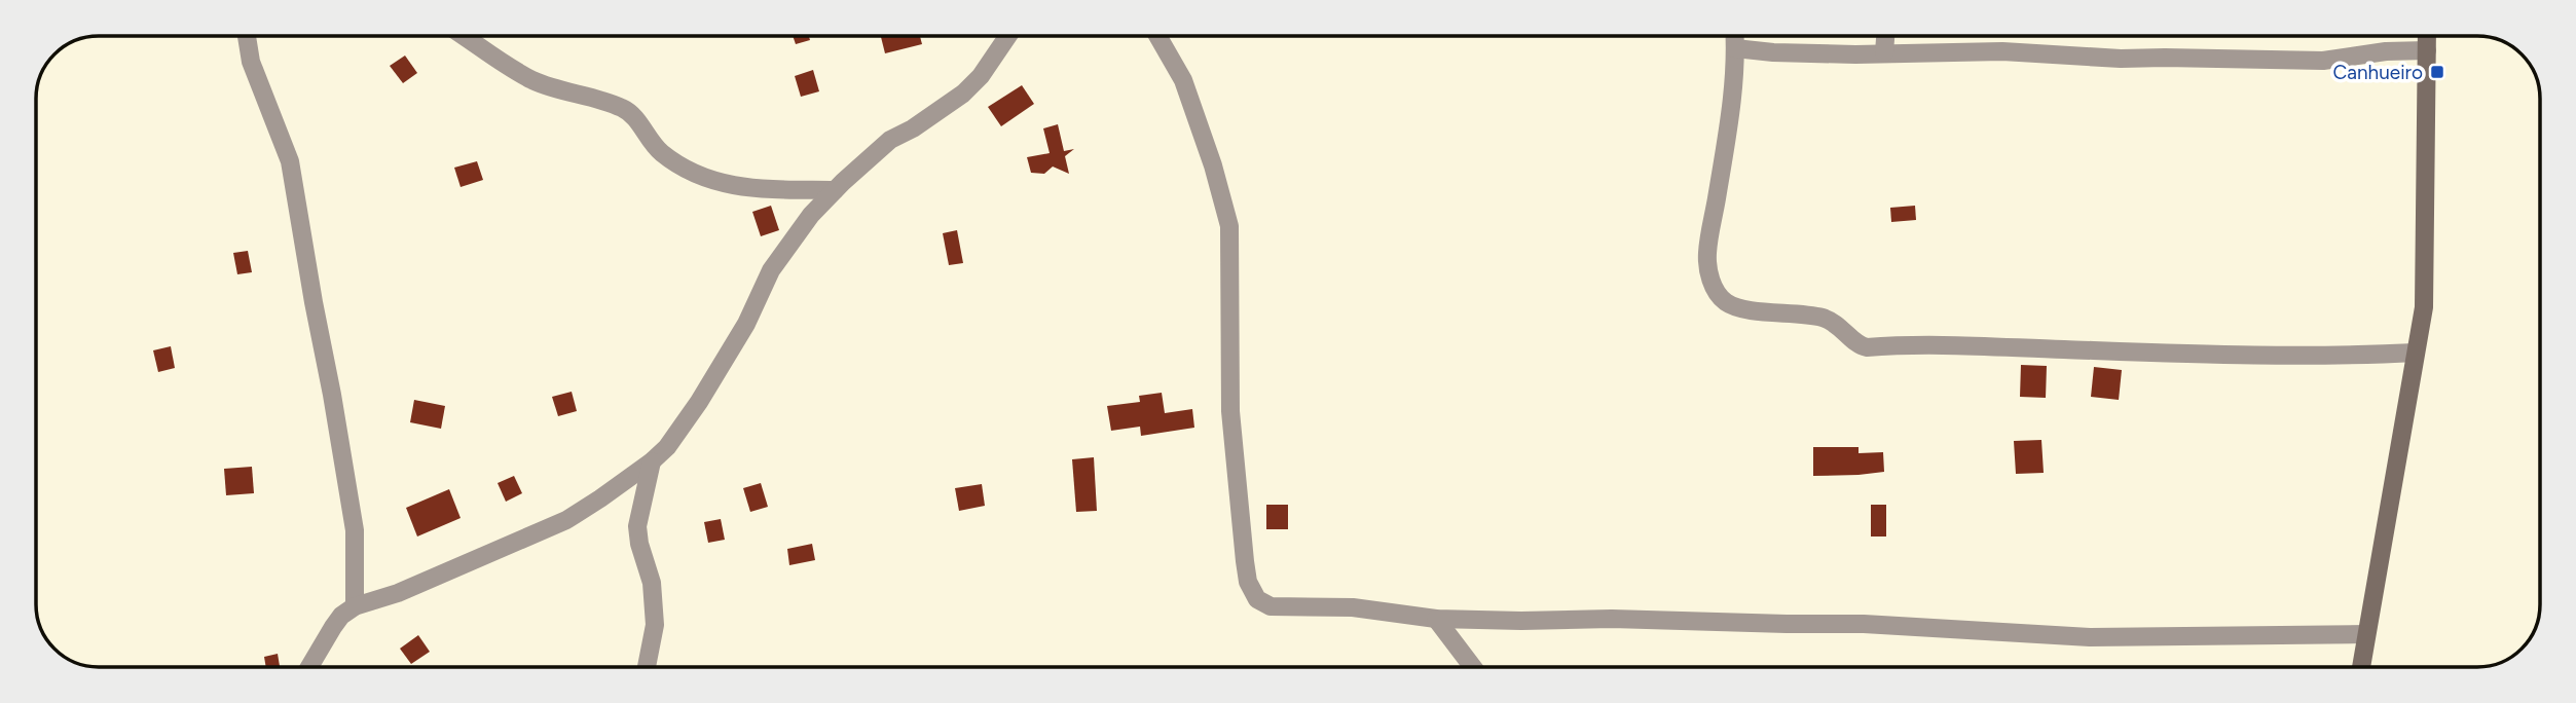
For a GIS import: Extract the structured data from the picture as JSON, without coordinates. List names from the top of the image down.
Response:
{
  "places": {
    "transit": ["Canhueiro"]
  }
}
